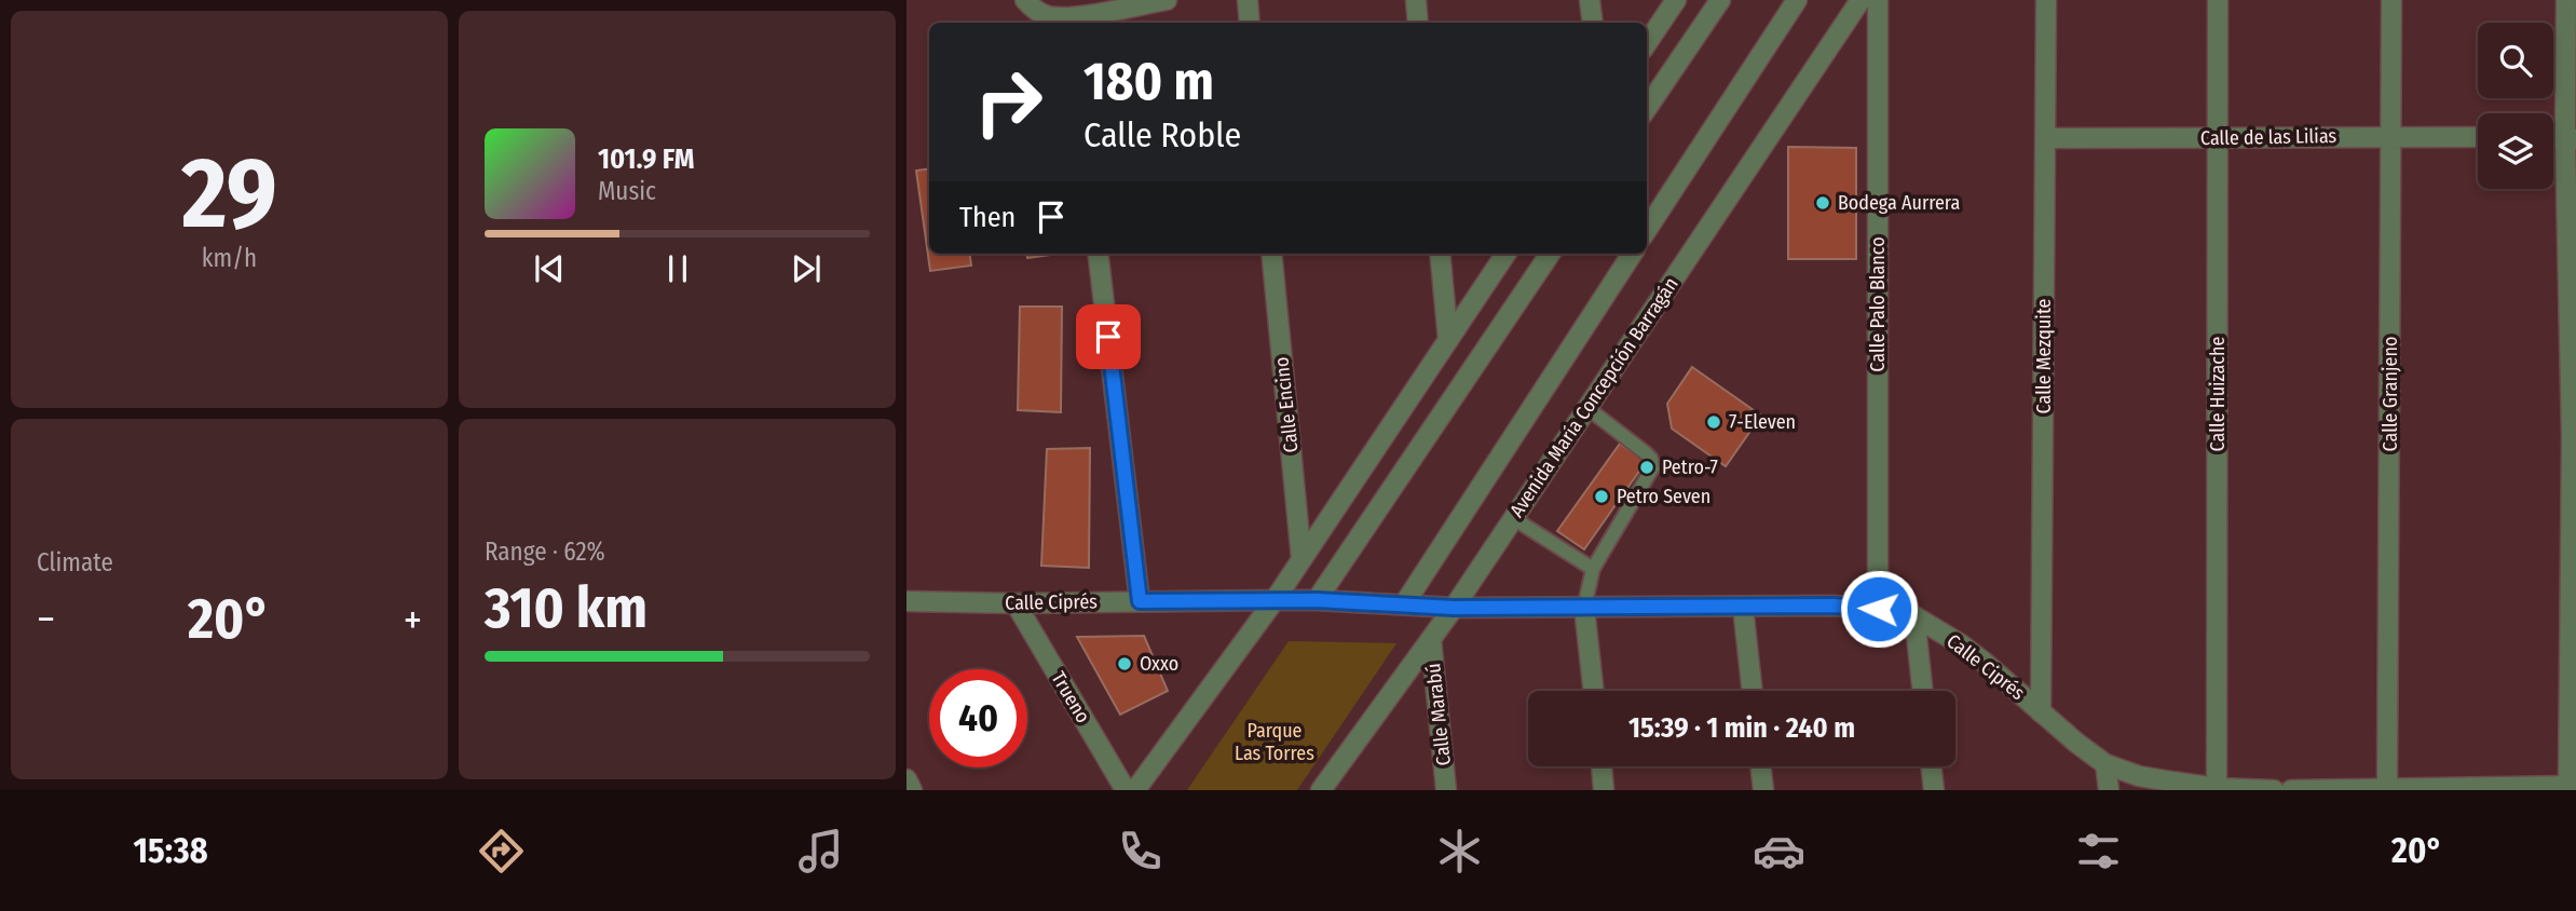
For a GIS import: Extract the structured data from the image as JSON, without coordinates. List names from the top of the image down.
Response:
{
  "streets": {
    "street": [
      "Calle de las Lilias",
      "Calle Palo Blanco",
      "Calle Mezquite",
      "Calle Huizache",
      "Calle Granjeno",
      "Avenida María Concepción Barragán",
      "Calle Encino",
      "Calle Ciprés",
      "Trueno",
      "Calle Marabú"
    ]
  },
  "crossings": [
    ["Calle de las Lilias", "Calle Mezquite"],
    ["Calle de las Lilias", "Calle Huizache"],
    ["Calle de las Lilias", "Calle Granjeno"],
    ["Calle Palo Blanco", "Calle Ciprés"],
    ["Calle Mezquite", "Calle Ciprés"],
    ["Calle Huizache", "Calle Ciprés"],
    ["Avenida María Concepción Barragán", "Calle Ciprés"],
    ["Avenida María Concepción Barragán", "Calle Marabú"],
    ["Calle Ciprés", "Trueno"]
  ],
  "parks": ["Parque Las Torres"],
  "places": [
    "Bodega Aurrera",
    "7-Eleven",
    "Petro-7",
    "Petro Seven",
    "Oxxo"
  ],
  "page": {
    "tile": [
      ["29", "km/h"],
      "Climate",
      ["Range · 62%", "310 km"]
    ],
    "turn": ["180 m", "Calle Roble"],
    "song": ["101.9 FM", "Music"],
    "then": "Then",
    "heat": ["−", "20°", "+"],
    "limit": "40",
    "trip": "15:39 · 1 min · 240 m",
    "tabs": ["15:38", "20°"]
  }
}
